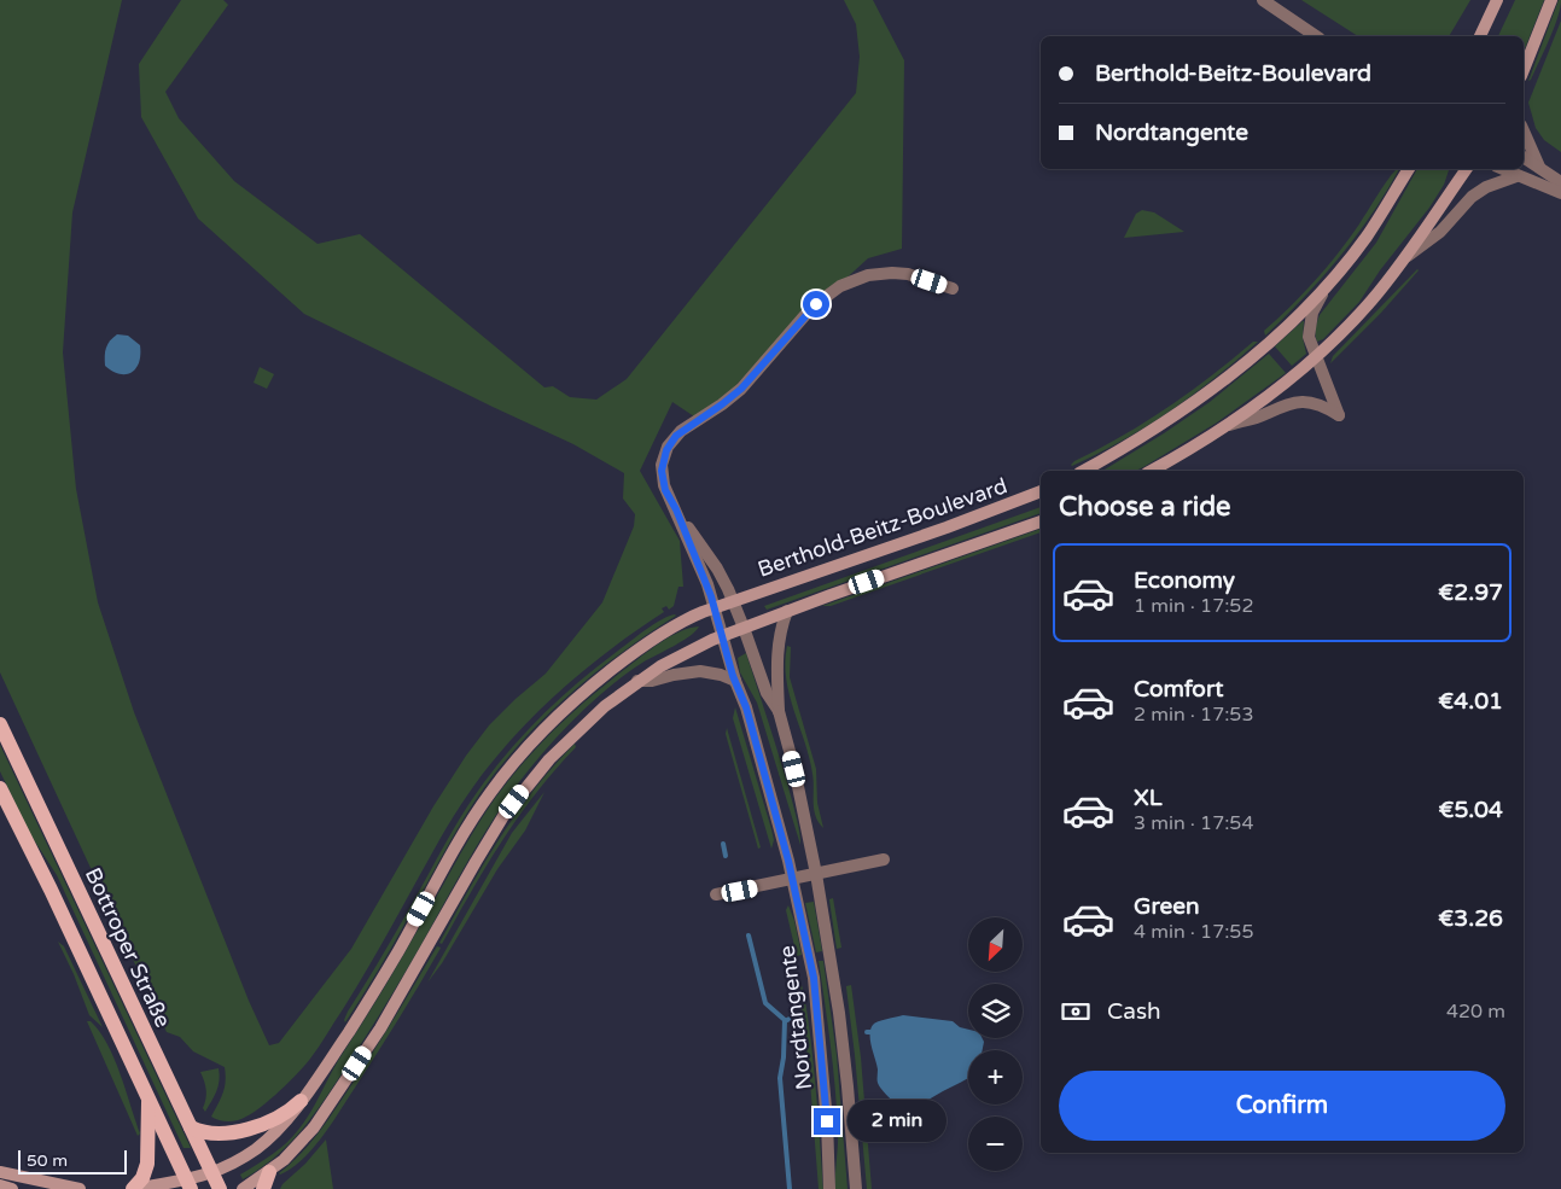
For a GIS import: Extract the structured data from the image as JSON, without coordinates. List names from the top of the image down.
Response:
{
  "streets": {
    "main road": ["Berthold-Beitz-Boulevard", "Bottroper Straße"],
    "street": ["Nordtangente"]
  },
  "crossings": [
    ["Berthold-Beitz-Boulevard", "Bottroper Straße"]
  ],
  "scale_bar": "50 m",
  "north": "bottom left",
  "page": {
    "banner": ["Berthold-Beitz-Boulevard", "Nordtangente"],
    "heading": "Choose a ride",
    "list": [
      {
        "name": "Economy",
        "note": "1 min · 17:52",
        "value": "€2.97"
      },
      {
        "name": "Comfort",
        "note": "2 min · 17:53",
        "value": "€4.01"
      },
      {
        "name": "XL",
        "note": "3 min · 17:54",
        "value": "€5.04"
      },
      {
        "name": "Green",
        "note": "4 min · 17:55",
        "value": "€3.26"
      }
    ],
    "map_buttons": ["+", "−"],
    "pay": ["Cash", "420 m"],
    "buttons": "Confirm",
    "bubble": "2 min",
    "scale": "50 m"
  }
}
